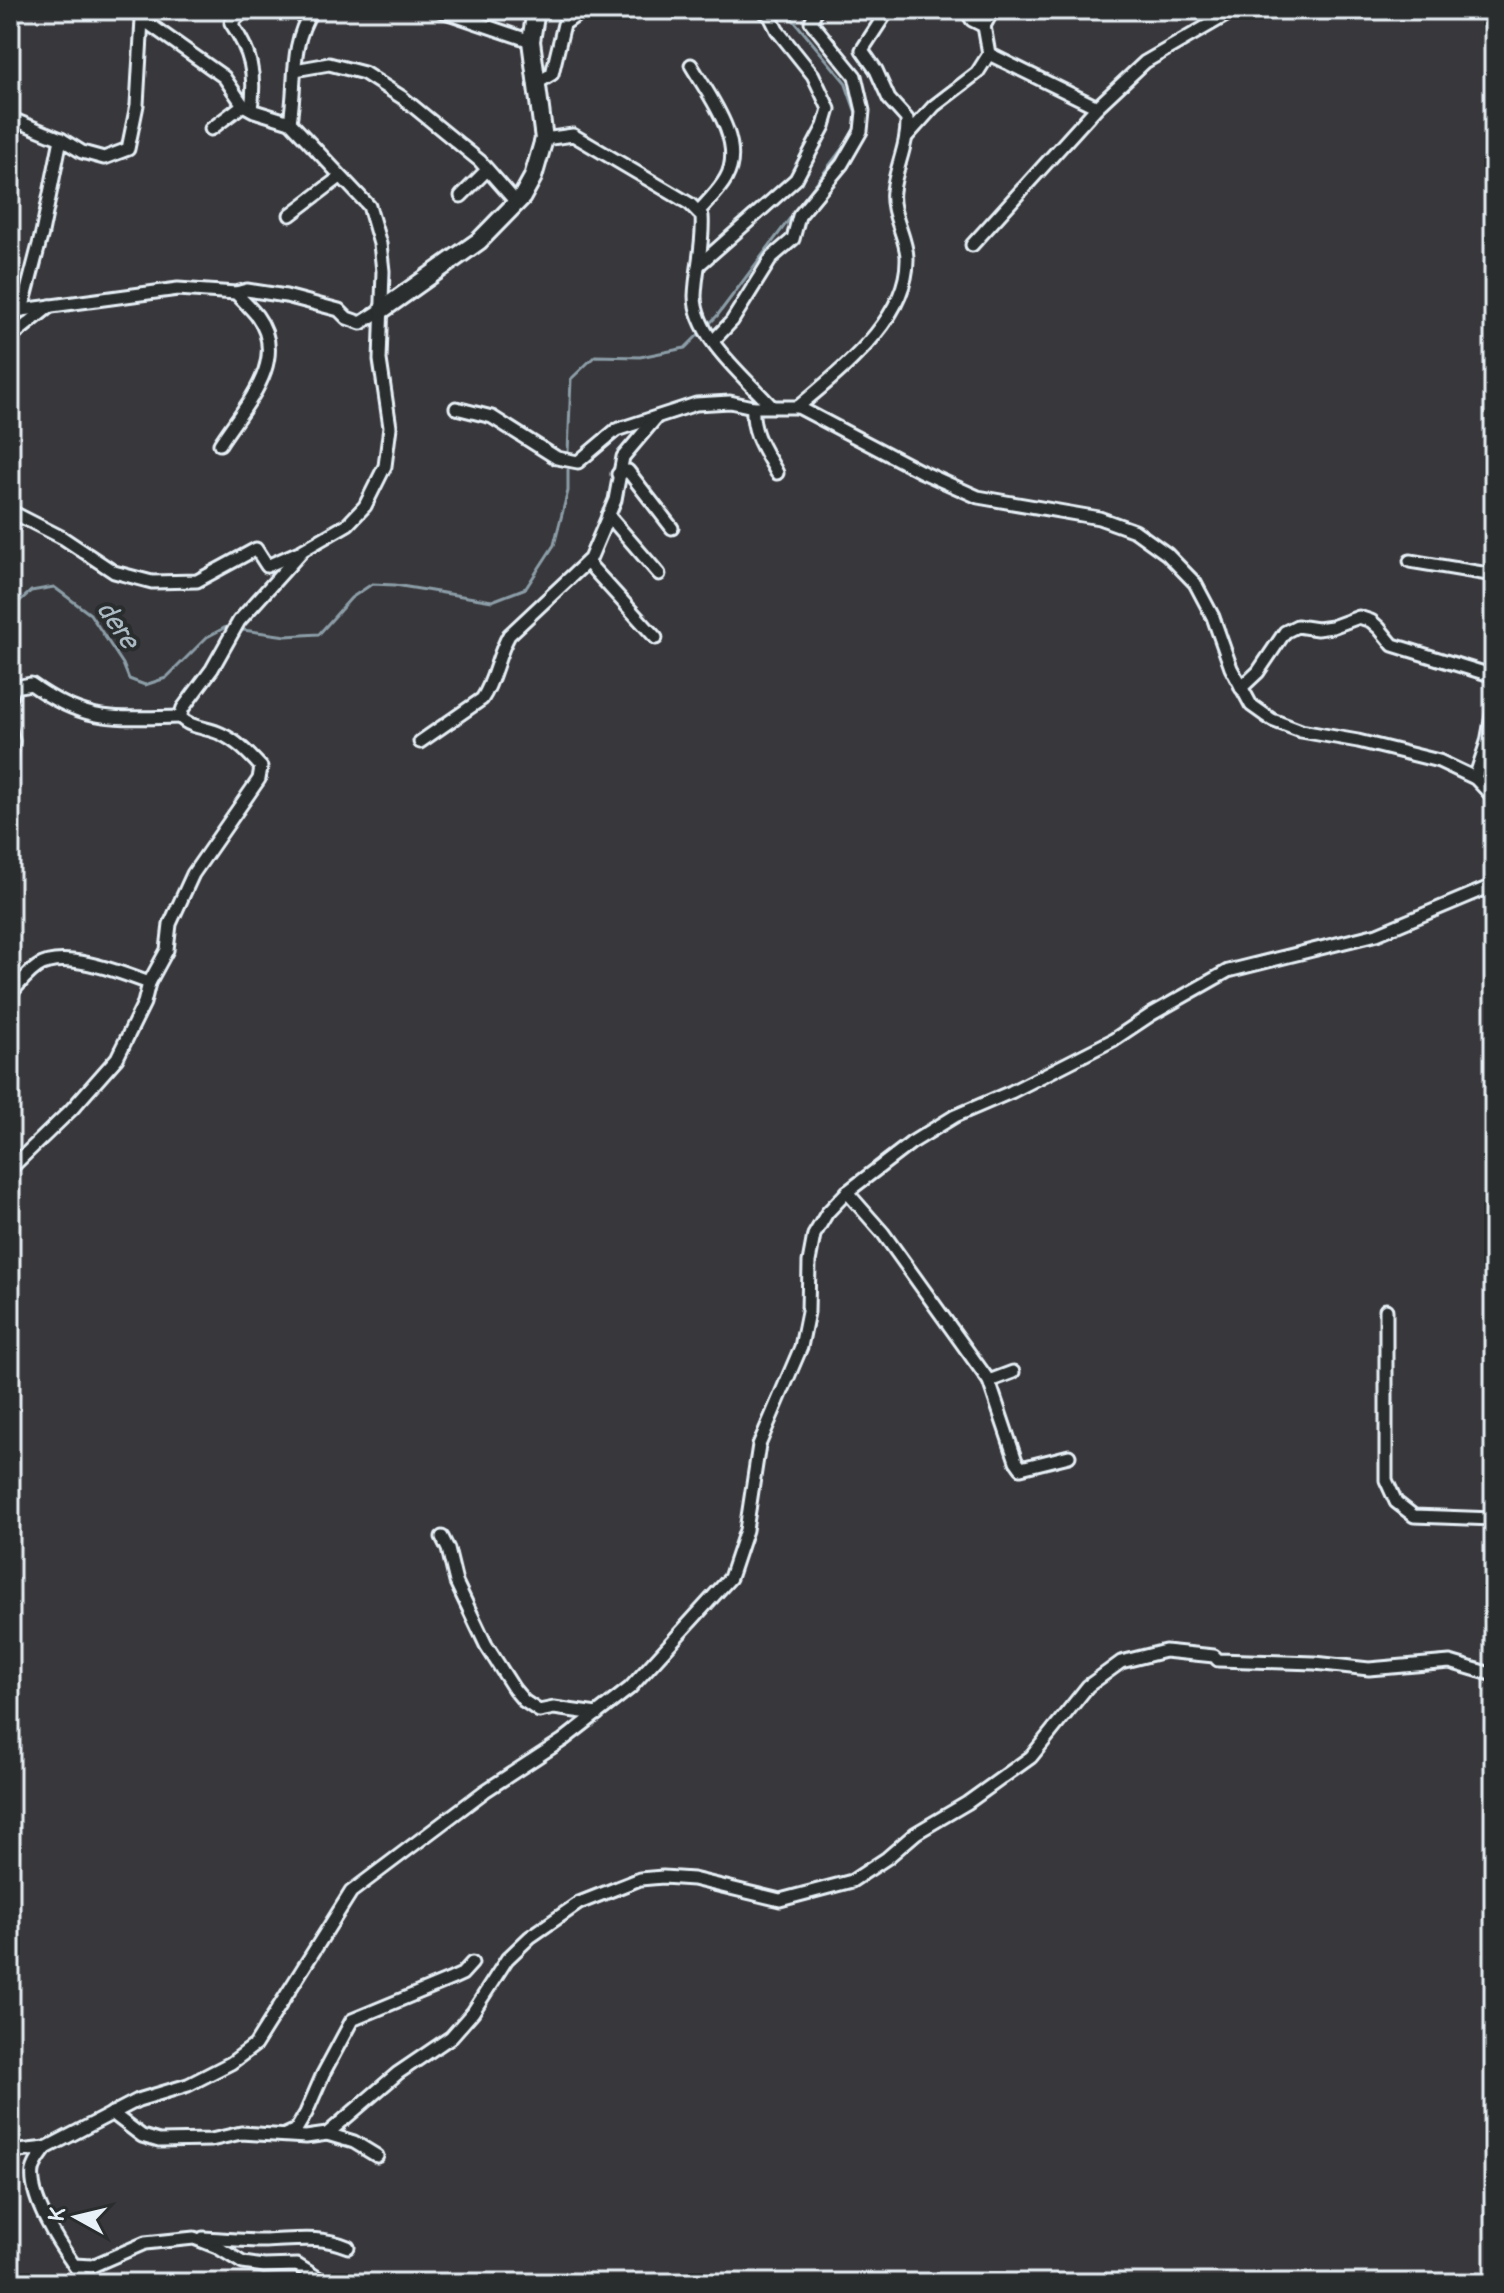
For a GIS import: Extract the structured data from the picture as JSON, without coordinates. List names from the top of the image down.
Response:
{
  "water": ["dere"],
  "north": "left"
}
